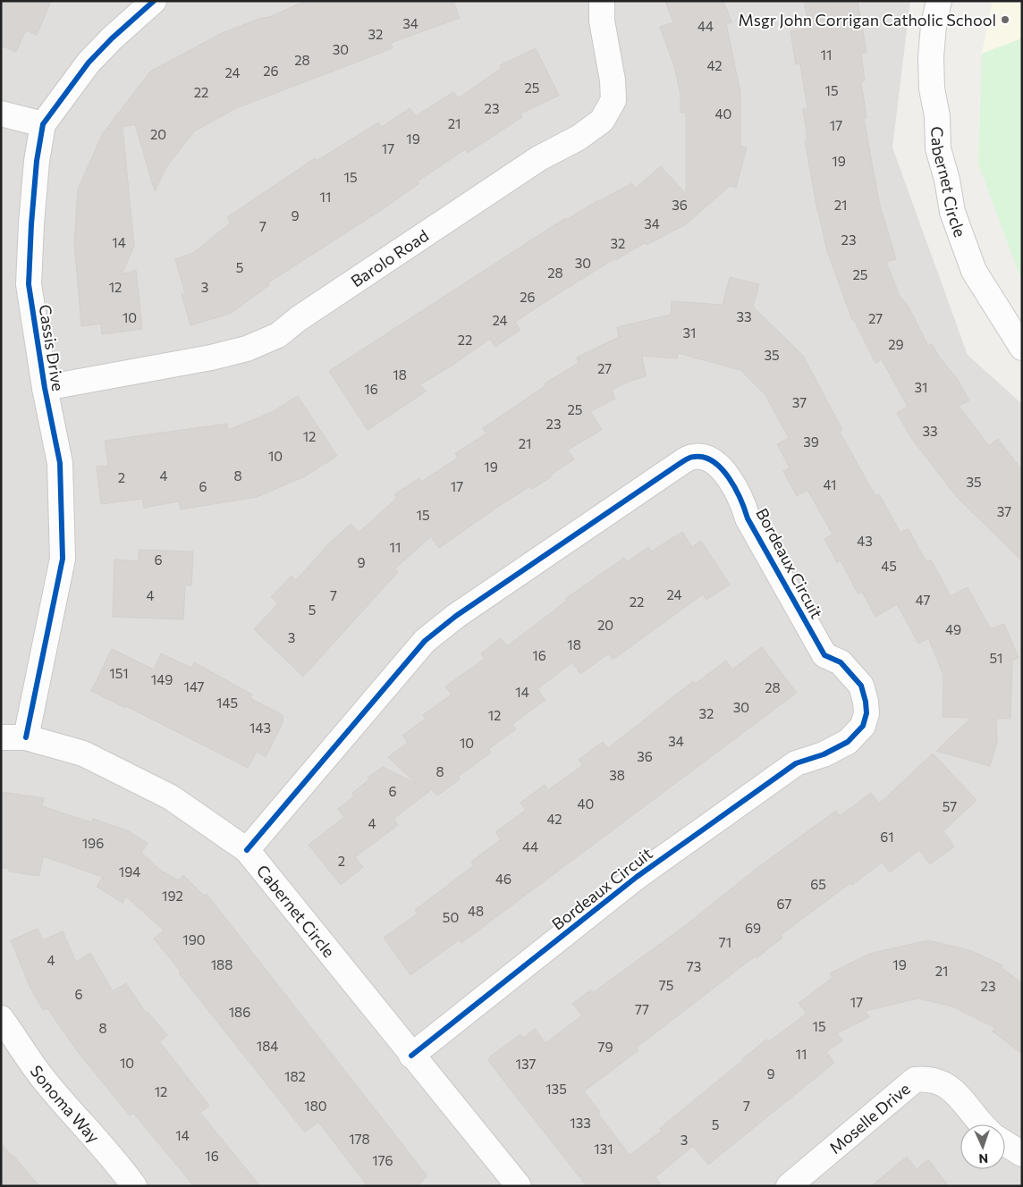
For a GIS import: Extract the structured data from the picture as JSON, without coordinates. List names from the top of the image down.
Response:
{
  "streets": {
    "street": [
      "Cabernet Circle",
      "Barolo Road",
      "Cassis Drive",
      "Bordeaux Circuit",
      "Sonoma Way",
      "Moselle Drive"
    ]
  },
  "crossings": [
    ["Cabernet Circle", "Cassis Drive"],
    ["Cabernet Circle", "Bordeaux Circuit"],
    ["Barolo Road", "Cassis Drive"]
  ],
  "places": ["Msgr John Corrigan Catholic School"],
  "house_numbers": [
    "34",
    "44",
    "32",
    "30",
    "11",
    "28",
    "42",
    "26",
    "24",
    "25",
    "15",
    "22",
    "23",
    "40",
    "21",
    "17",
    "20",
    "19",
    "17",
    "19",
    "15",
    "11",
    "36",
    "21",
    "9",
    "34",
    "7",
    "23",
    "14",
    "32",
    "30",
    "5",
    "28",
    "25",
    "12",
    "3",
    "26",
    "33",
    "10",
    "27",
    "24",
    "31",
    "22",
    "29",
    "35",
    "27",
    "18",
    "31",
    "16",
    "37",
    "25",
    "23",
    "33",
    "12",
    "39",
    "21",
    "10",
    "19",
    "4",
    "8",
    "2",
    "35",
    "41",
    "6",
    "17",
    "37",
    "15",
    "43",
    "11",
    "6",
    "9",
    "45",
    "24",
    "4",
    "7",
    "47",
    "22",
    "5",
    "20",
    "49",
    "3",
    "18",
    "16",
    "51",
    "151",
    "149",
    "147",
    "28",
    "14",
    "145",
    "30",
    "32",
    "12",
    "143",
    "34",
    "10",
    "36",
    "8",
    "38",
    "6",
    "40",
    "57",
    "42",
    "4",
    "61",
    "196",
    "44",
    "2",
    "194",
    "46",
    "65",
    "192",
    "67",
    "48",
    "50",
    "69",
    "190",
    "71",
    "4",
    "188",
    "19",
    "73",
    "21",
    "75",
    "23",
    "6",
    "17",
    "77",
    "186",
    "15",
    "8",
    "184",
    "79",
    "11",
    "10",
    "137",
    "9",
    "182",
    "135",
    "12",
    "180",
    "7",
    "133",
    "5",
    "14",
    "178",
    "3",
    "131",
    "16",
    "176"
  ],
  "north": "bottom"
}
